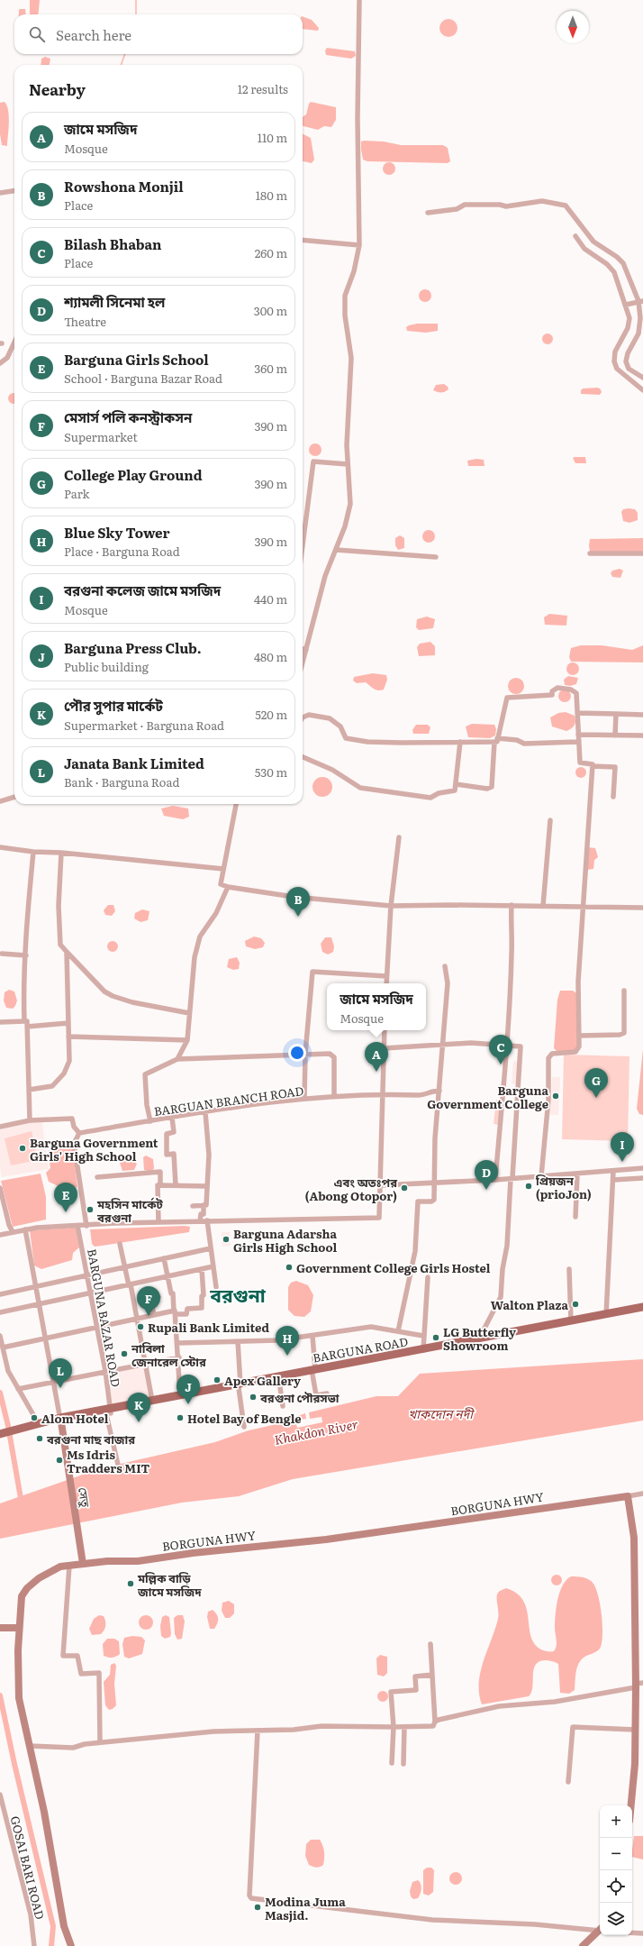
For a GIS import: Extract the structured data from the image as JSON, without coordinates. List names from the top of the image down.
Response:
{
  "streets": {
    "main road": ["BARGUNA ROAD"],
    "street": [
      "BARGUAN BRANCH ROAD",
      "BARGUNA BAZAR ROAD",
      "সেতু",
      "BORGUNA HWY",
      "GOSAI BARI ROAD"
    ]
  },
  "crossings": [
    ["BARGUNA BAZAR ROAD", "BARGUNA ROAD"],
    ["BARGUNA ROAD", "সেতু"],
    ["সেতু", "BORGUNA HWY"]
  ],
  "districts": ["বরগুনা"],
  "water": ["খাকদোন নদী", "Khakdon River"],
  "places": [
    "Barguna Government College",
    "Barguna Government Girls' High School",
    "প্রিয়জন (prioJon)",
    "এবং অতঃপর (Abong Otopor)",
    "মহসিন মার্কেট বরগুনা",
    "Barguna Adarsha Girls High School",
    "Government College Girls Hostel",
    "Walton Plaza",
    "Rupali Bank Limited",
    "LG Butterfly Showroom",
    "নাবিলা জেনারেল স্টোর",
    "Apex Gallery",
    "বরগুনা পৌরসভা",
    "Alom Hotel",
    "Hotel Bay of Bengle",
    "বরগুনা মাছ বাজার",
    "Ms Idris Tradders MIT",
    "মল্লিক বাড়ি জামে মসজিদ",
    "Modina Juma Masjid."
  ],
  "north": "bottom",
  "page": {
    "search": "Search here",
    "heading": ["Nearby", "12 results"],
    "list": [
      {
        "mark": "A",
        "name": "জামে মসজিদ",
        "note": "Mosque",
        "value": "110 m"
      },
      {
        "mark": "B",
        "name": "Rowshona Monjil",
        "note": "Place",
        "value": "180 m"
      },
      {
        "mark": "C",
        "name": "Bilash Bhaban",
        "note": "Place",
        "value": "260 m"
      },
      {
        "mark": "D",
        "name": "শ্যামলী সিনেমা হল",
        "note": "Theatre",
        "value": "300 m"
      },
      {
        "mark": "E",
        "name": "Barguna Girls School",
        "note": "School · Barguna Bazar Road",
        "value": "360 m"
      },
      {
        "mark": "F",
        "name": "মেসার্স পলি কনস্ট্রাকসন",
        "note": "Supermarket",
        "value": "390 m"
      },
      {
        "mark": "G",
        "name": "College Play Ground",
        "note": "Park",
        "value": "390 m"
      },
      {
        "mark": "H",
        "name": "Blue Sky Tower",
        "note": "Place · Barguna Road",
        "value": "390 m"
      },
      {
        "mark": "I",
        "name": "বরগুনা কলেজ জামে মসজিদ",
        "note": "Mosque",
        "value": "440 m"
      },
      {
        "mark": "J",
        "name": "Barguna Press Club.",
        "note": "Public building",
        "value": "480 m"
      },
      {
        "mark": "K",
        "name": "পৌর সুপার মার্কেট",
        "note": "Supermarket · Barguna Road",
        "value": "520 m"
      },
      {
        "mark": "L",
        "name": "Janata Bank Limited",
        "note": "Bank · Barguna Road",
        "value": "530 m"
      }
    ],
    "pins": [
      "B",
      "C",
      "A",
      "G",
      "I",
      "D",
      "E",
      "F",
      "H",
      "L",
      "J",
      "K"
    ],
    "popup": ["জামে মসজিদ", "Mosque"],
    "map_buttons": ["+", "−"]
  }
}
